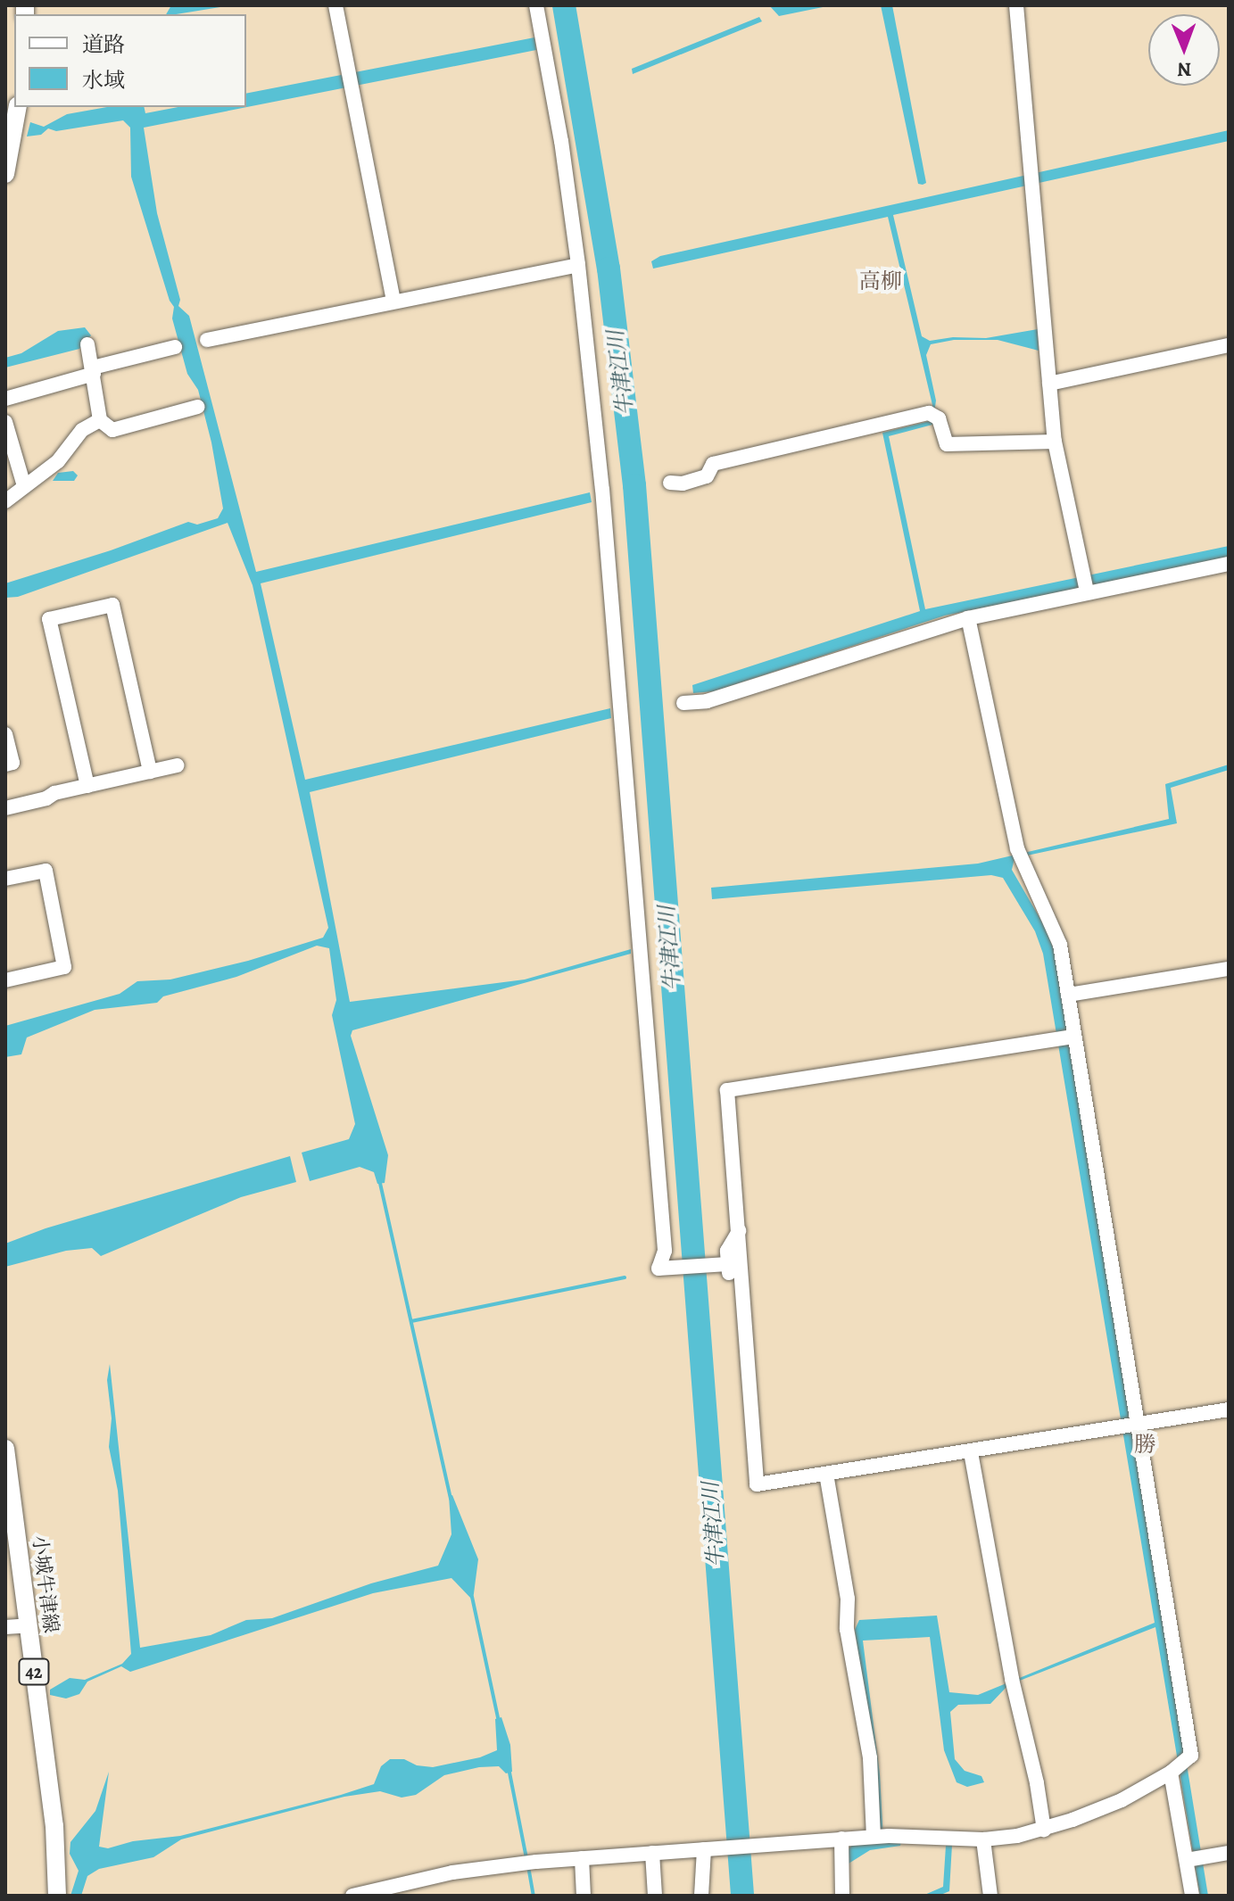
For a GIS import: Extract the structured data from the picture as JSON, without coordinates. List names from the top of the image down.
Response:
{
  "streets": {
    "main road": ["小城牛津線", "42"]
  },
  "districts": ["高柳", "勝"],
  "water": ["牛津江川"],
  "legend": ["道路", "水域"],
  "north": "bottom"
}
